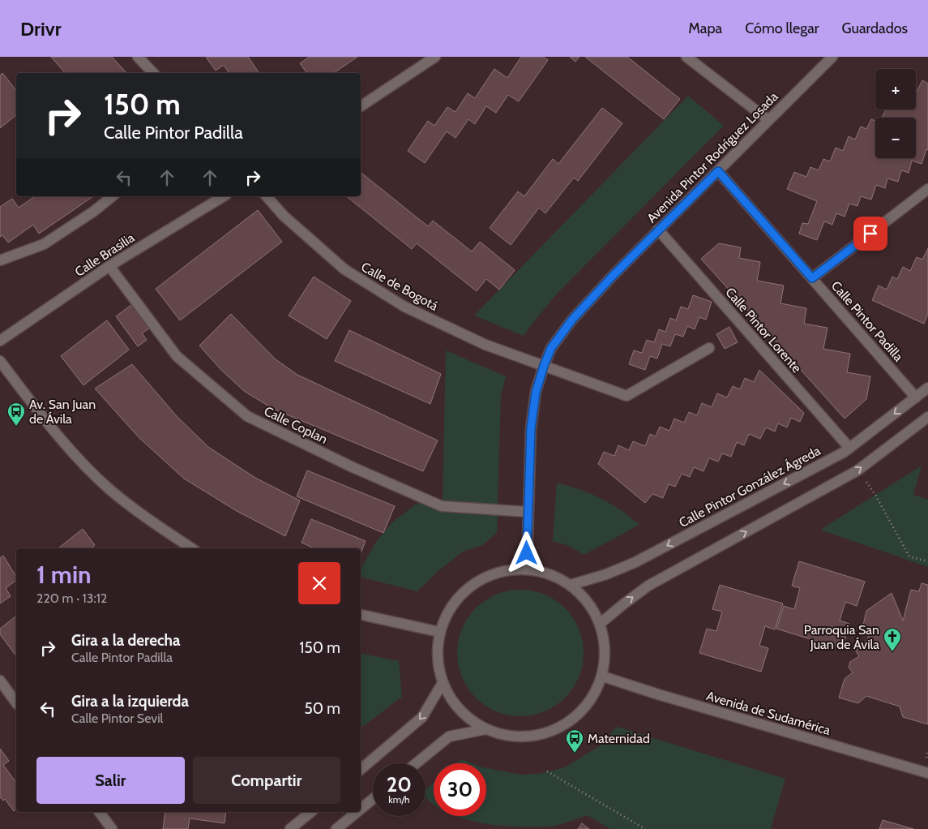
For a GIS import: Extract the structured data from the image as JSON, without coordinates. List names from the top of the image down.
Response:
{
  "streets": {
    "street": [
      "Avenida Pintor Rodríguez Losada",
      "Calle Brasilia",
      "Calle de Bogotá",
      "Calle Pintor Padilla",
      "Calle Pintor Lorente",
      "Calle Coplan",
      "Calle Pintor González Ágreda",
      "Avenida de Sudamérica"
    ]
  },
  "crossings": [
    ["Avenida Pintor Rodríguez Losada", "Calle de Bogotá"],
    ["Avenida Pintor Rodríguez Losada", "Calle Pintor Padilla"],
    ["Avenida Pintor Rodríguez Losada", "Calle Pintor Lorente"],
    ["Avenida Pintor Rodríguez Losada", "Calle Coplan"],
    ["Calle Brasilia", "Calle Coplan"],
    ["Calle Pintor Padilla", "Calle Pintor González Ágreda"],
    ["Calle Pintor Lorente", "Calle Pintor González Ágreda"]
  ],
  "places": {
    "bus stop": ["Av. San Juan de Ávila", "Maternidad"],
    "church": ["Parroquia San Juan de Ávila"]
  },
  "page": {
    "header": "Drivr",
    "nav": ["Mapa", "Cómo llegar", "Guardados"],
    "map_buttons": ["+", "−"],
    "turn": ["150 m", "Calle Pintor Padilla"],
    "heading": ["1 min", "220 m · 13:12"],
    "list": [
      {
        "name": "Gira a la derecha",
        "note": "Calle Pintor Padilla",
        "value": "150 m"
      },
      {
        "name": "Gira a la izquierda",
        "note": "Calle Pintor Sevil",
        "value": "50 m"
      }
    ],
    "buttons": ["Salir", "Compartir"],
    "speed": "20 km/h",
    "limit": "30"
  }
}
